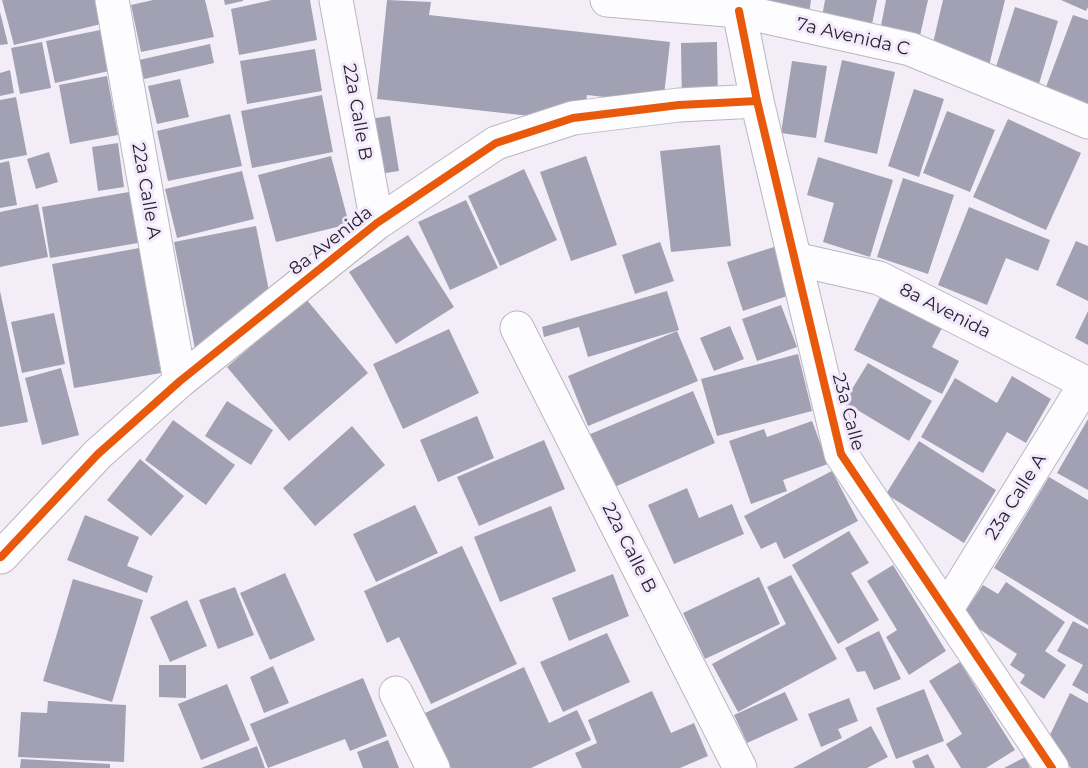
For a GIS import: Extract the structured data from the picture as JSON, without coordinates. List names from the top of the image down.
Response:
{
  "streets": {
    "street": [
      "7a Avenida C",
      "22a Calle B",
      "22a Calle A",
      "8a Avenida",
      "23a Calle",
      "23a Calle A"
    ]
  },
  "crossings": [
    ["7a Avenida C", "23a Calle"],
    ["22a Calle B", "8a Avenida"],
    ["22a Calle A", "8a Avenida"],
    ["8a Avenida", "23a Calle"],
    ["8a Avenida", "23a Calle A"],
    ["23a Calle", "23a Calle A"]
  ]
}
